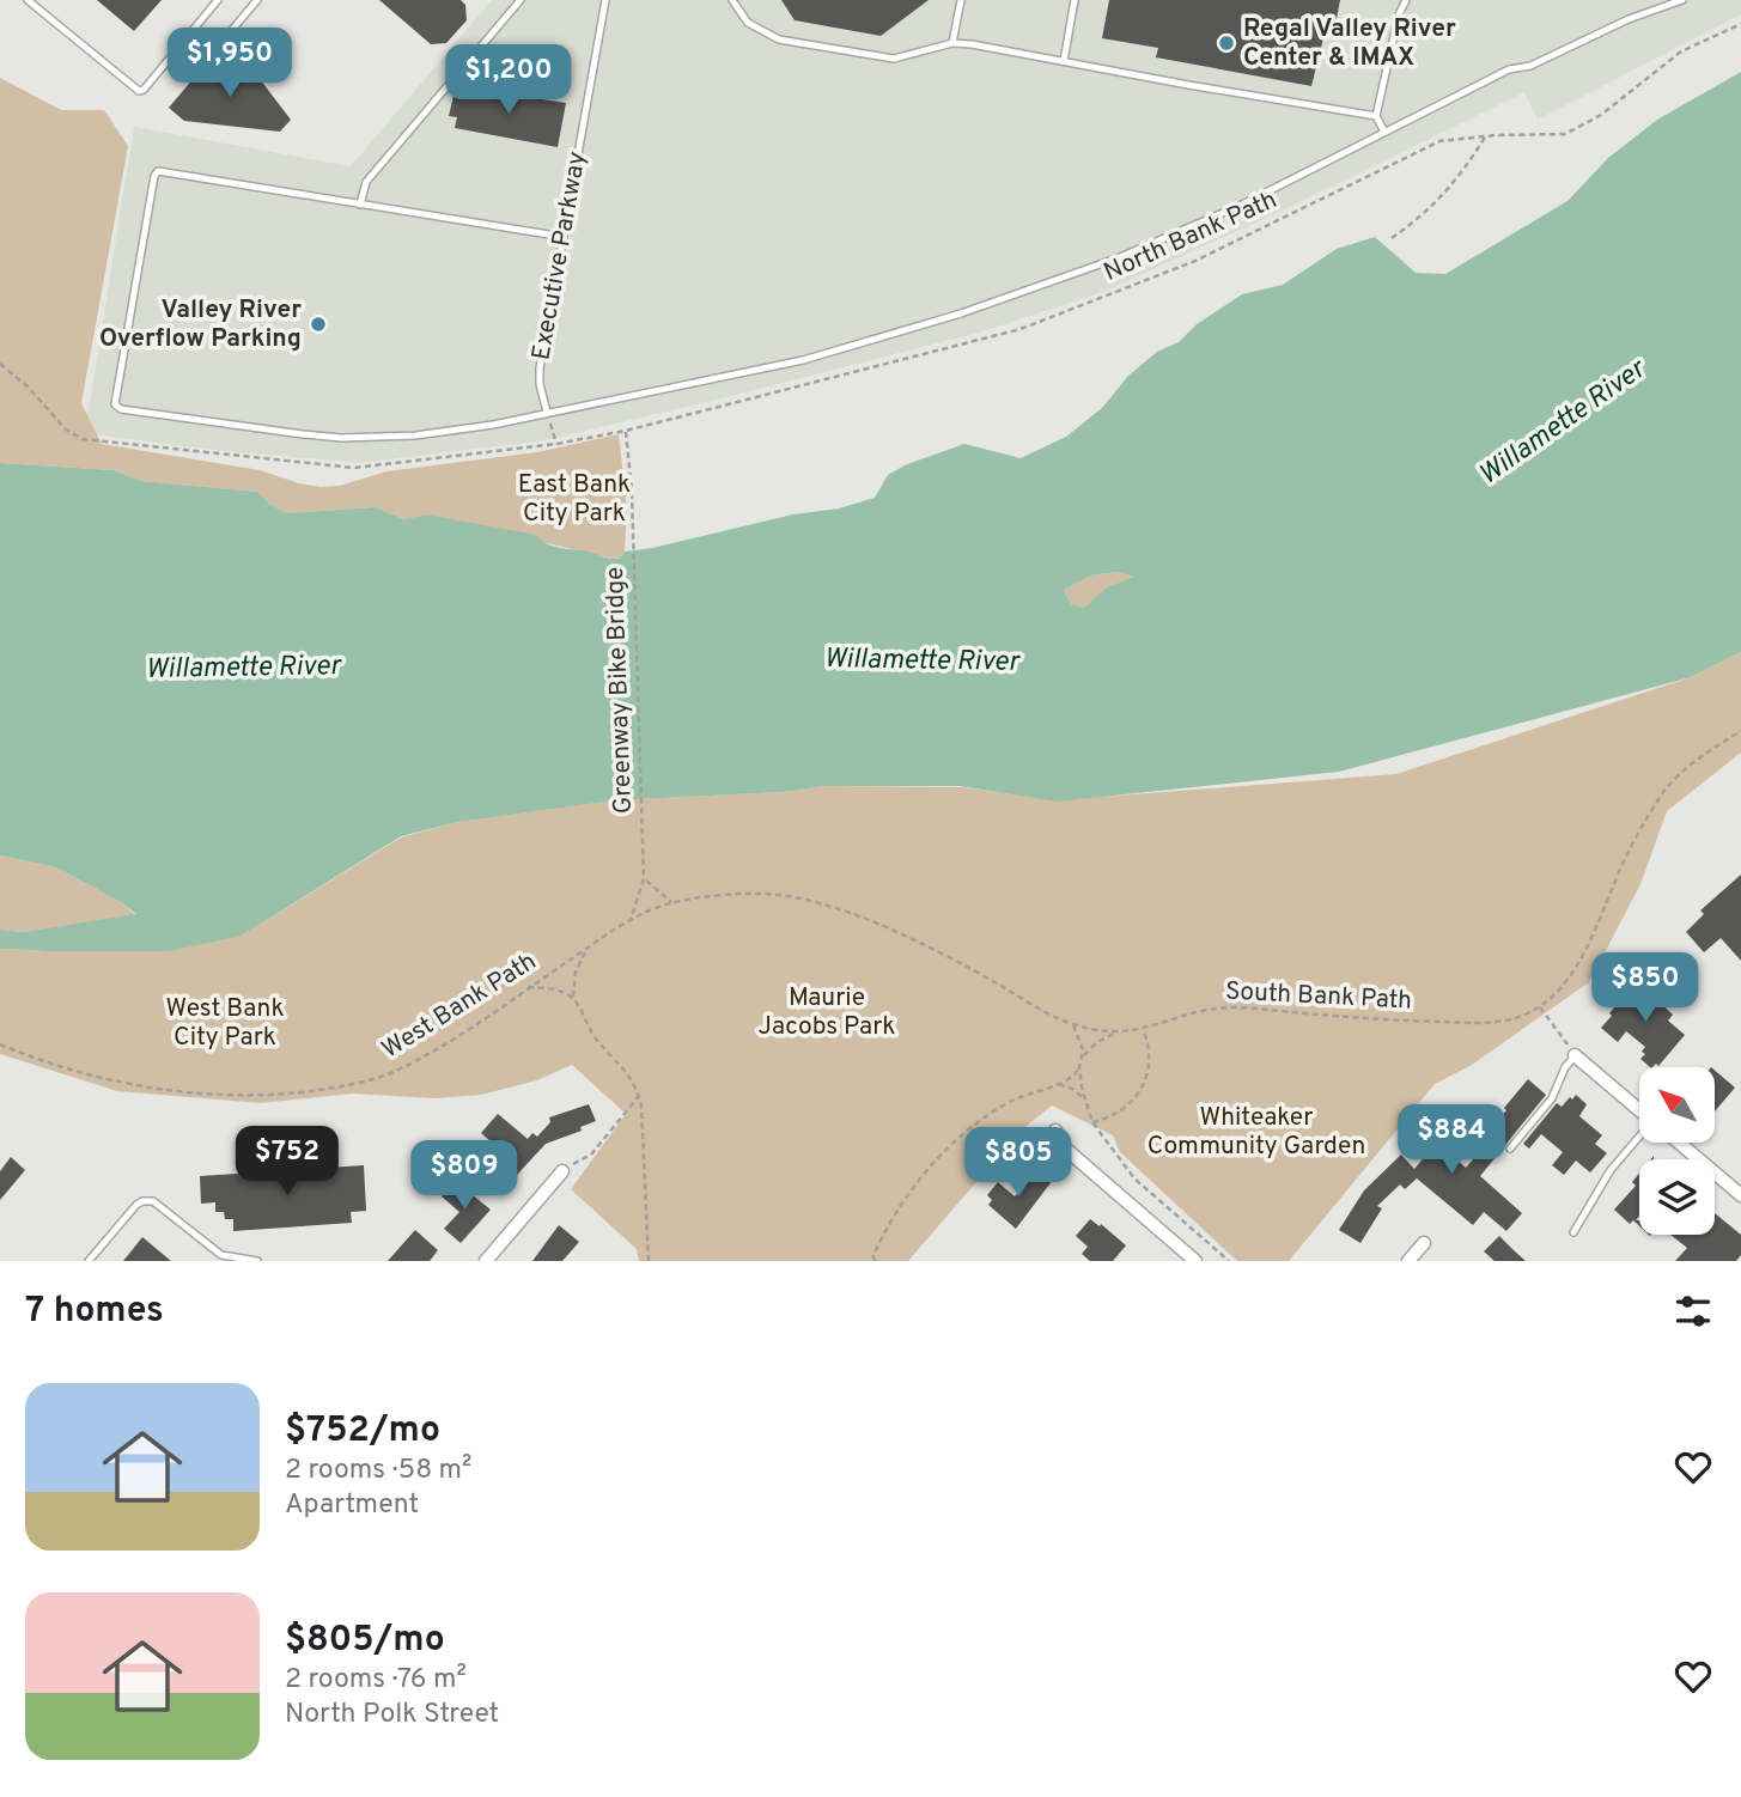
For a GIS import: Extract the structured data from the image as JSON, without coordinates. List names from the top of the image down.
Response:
{
  "streets": {
    "lane": ["Executive Parkway"],
    "path": [
      "North Bank Path",
      "Greenway Bike Bridge",
      "South Bank Path",
      "West Bank Path"
    ]
  },
  "crossings": [
    ["North Bank Path", "Greenway Bike Bridge"],
    ["South Bank Path", "West Bank Path"]
  ],
  "water": ["Willamette River"],
  "parks": [
    "East Bank City Park",
    "Maurie Jacobs Park",
    "West Bank City Park",
    "Whiteaker Community Garden"
  ],
  "places": ["Regal Valley River Center & IMAX", "Valley River Overflow Parking"],
  "north": "top left",
  "page": {
    "price": [
      "$1,950",
      "$1,200",
      "$850",
      "$884",
      "$752",
      "$805",
      "$809"
    ],
    "heading": "7 homes",
    "list": [
      {
        "name": "$752/mo",
        "note": "2 rooms · 58 m² · Apartment"
      },
      {
        "name": "$805/mo",
        "note": "2 rooms · 76 m² · North Polk Street"
      }
    ]
  }
}
